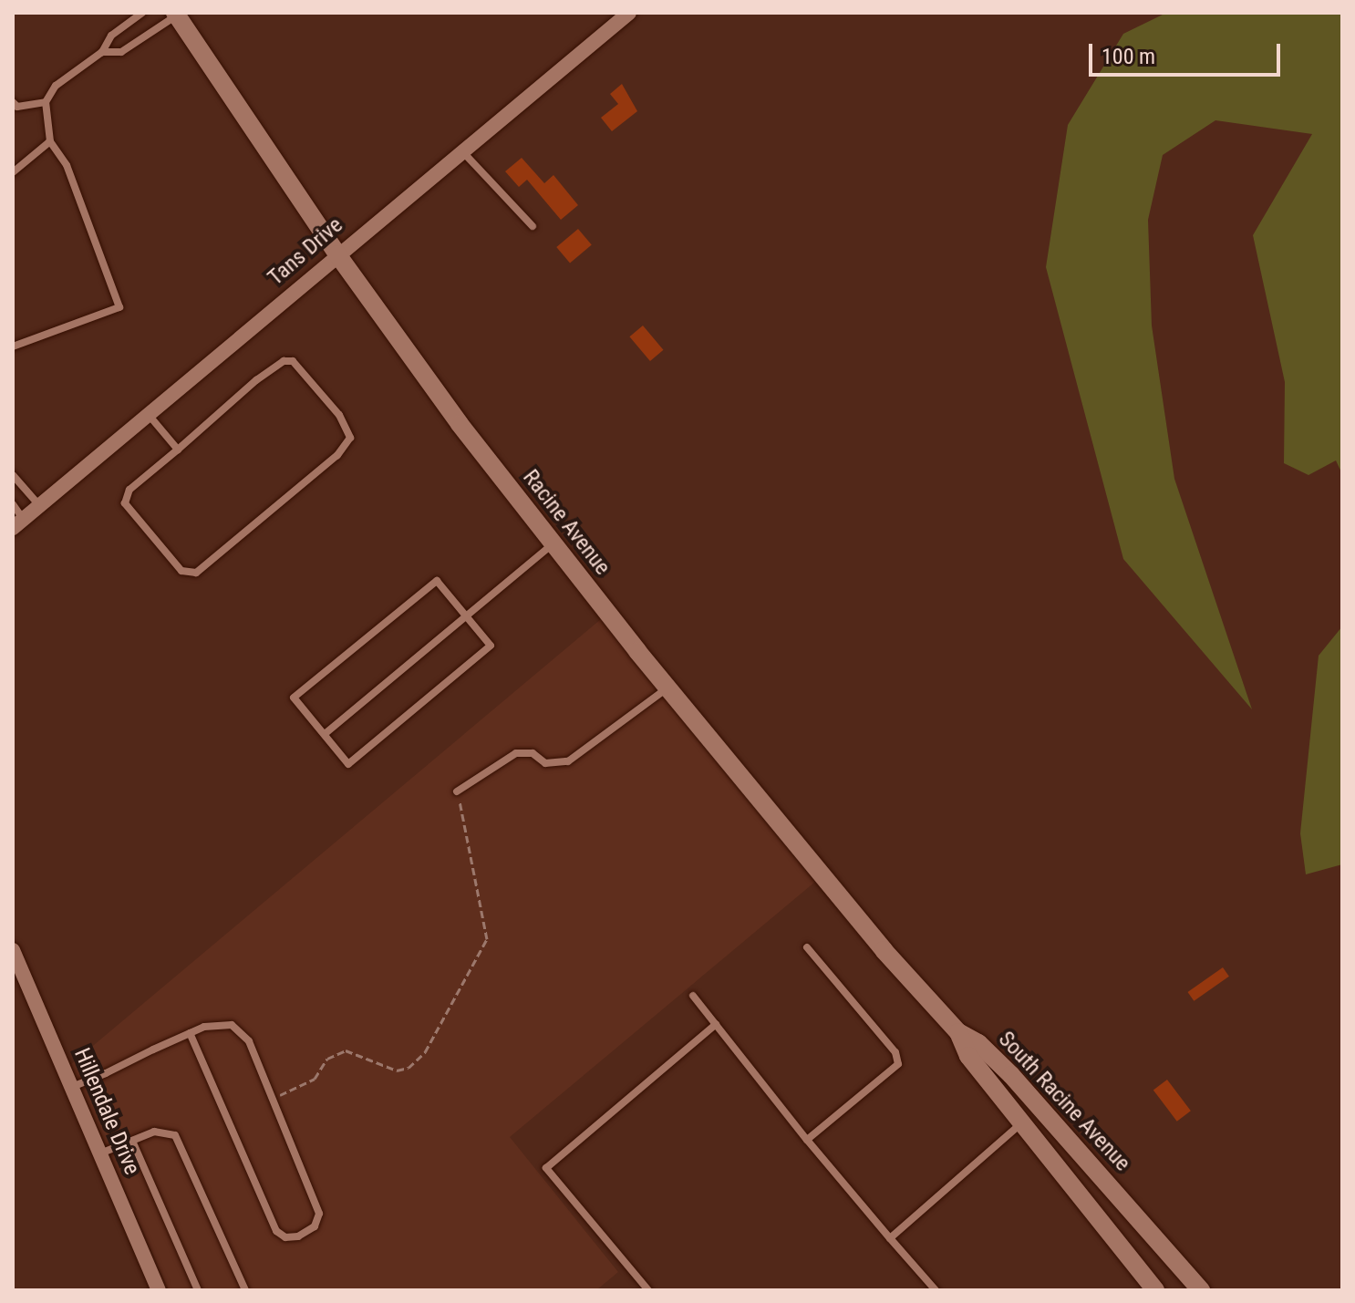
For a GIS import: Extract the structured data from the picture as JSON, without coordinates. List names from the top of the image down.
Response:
{
  "streets": {
    "main road": ["Racine Avenue", "South Racine Avenue"],
    "street": ["Tans Drive", "Hillendale Drive"]
  },
  "crossings": [
    ["Tans Drive", "Racine Avenue"],
    ["Racine Avenue", "South Racine Avenue"]
  ],
  "scale_bar": "100 m"
}
